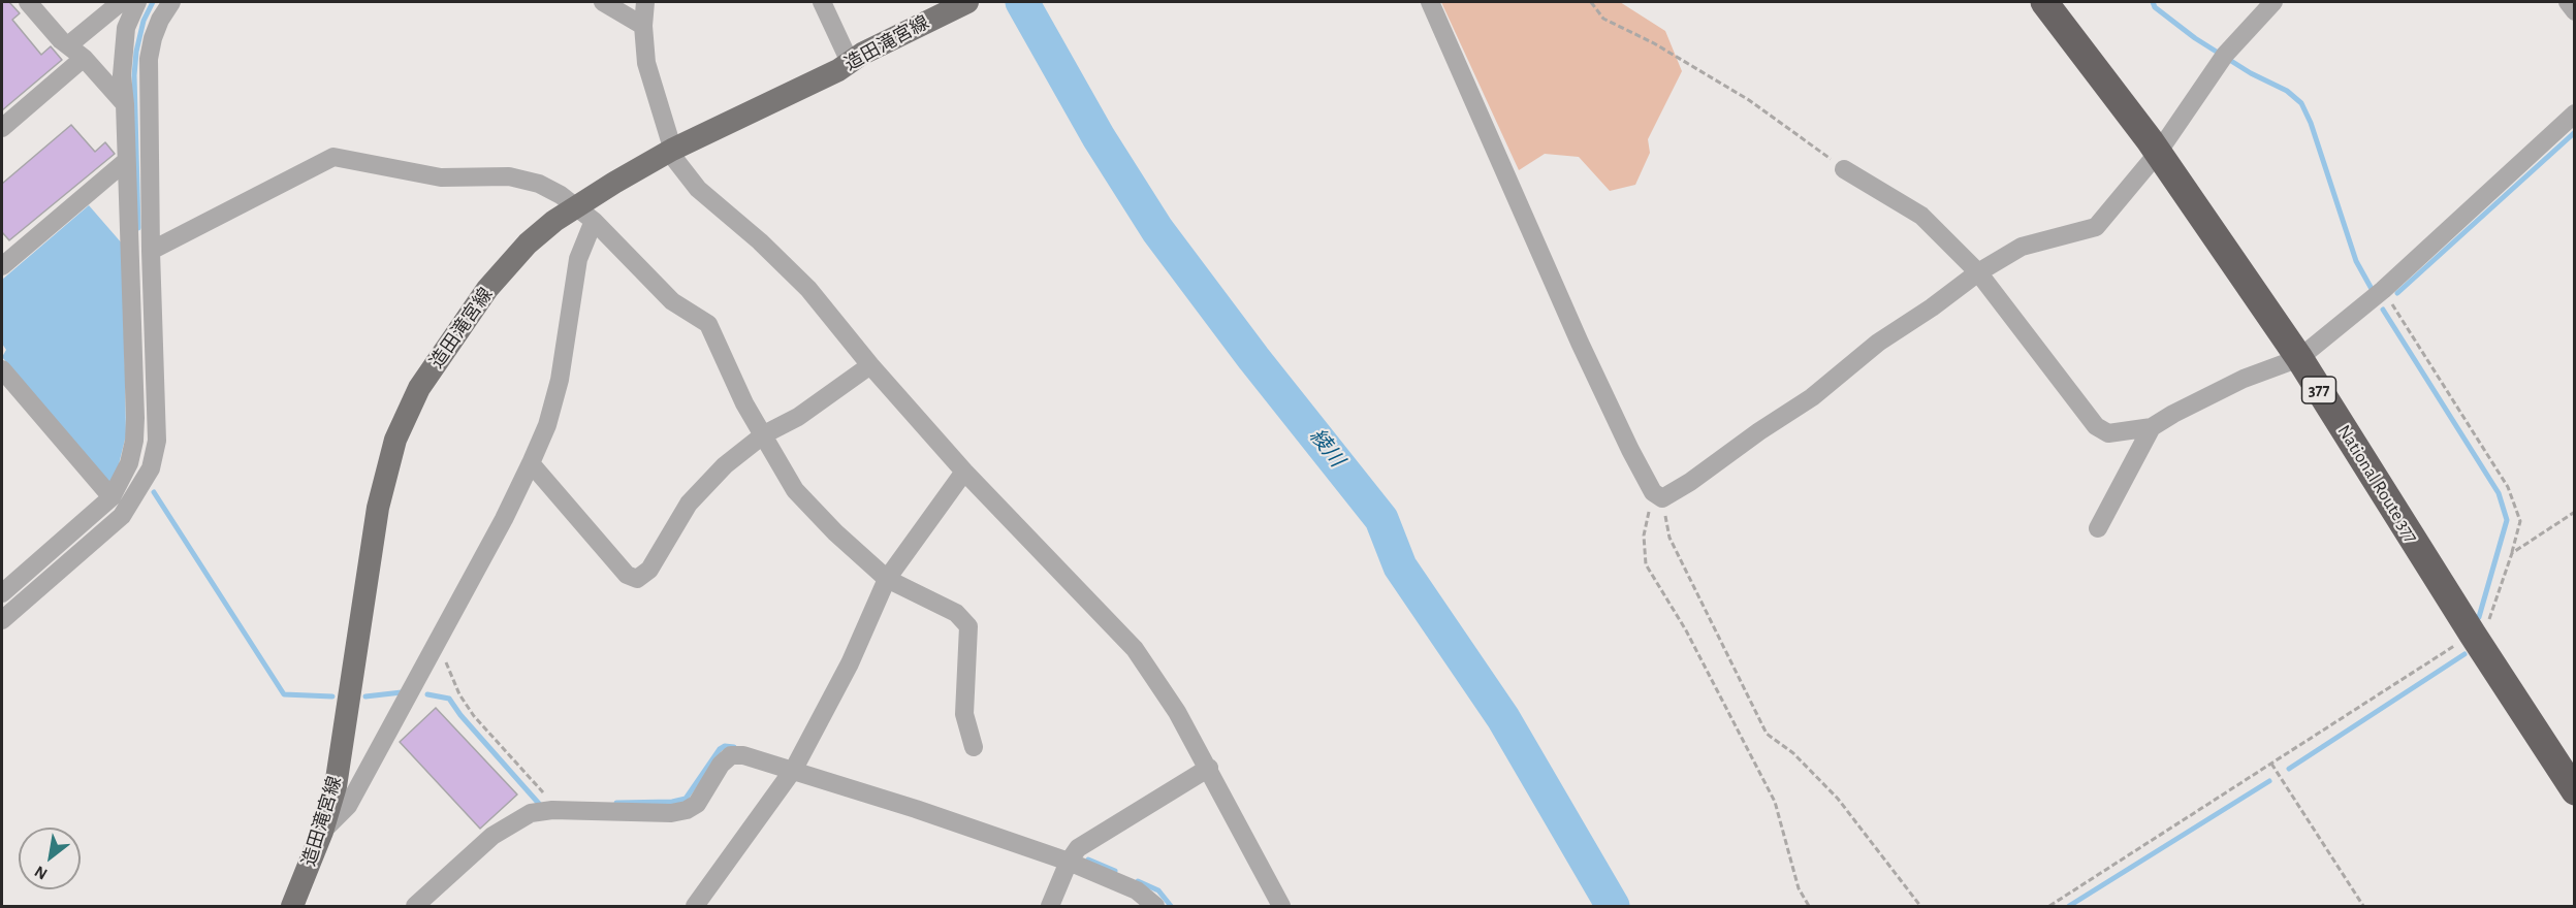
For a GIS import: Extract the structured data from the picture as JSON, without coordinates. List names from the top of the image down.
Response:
{
  "streets": {
    "highway": ["377", "National Route 377"],
    "main road": ["造田滝宮線"]
  },
  "water": ["綾川"],
  "north": "bottom left"
}
